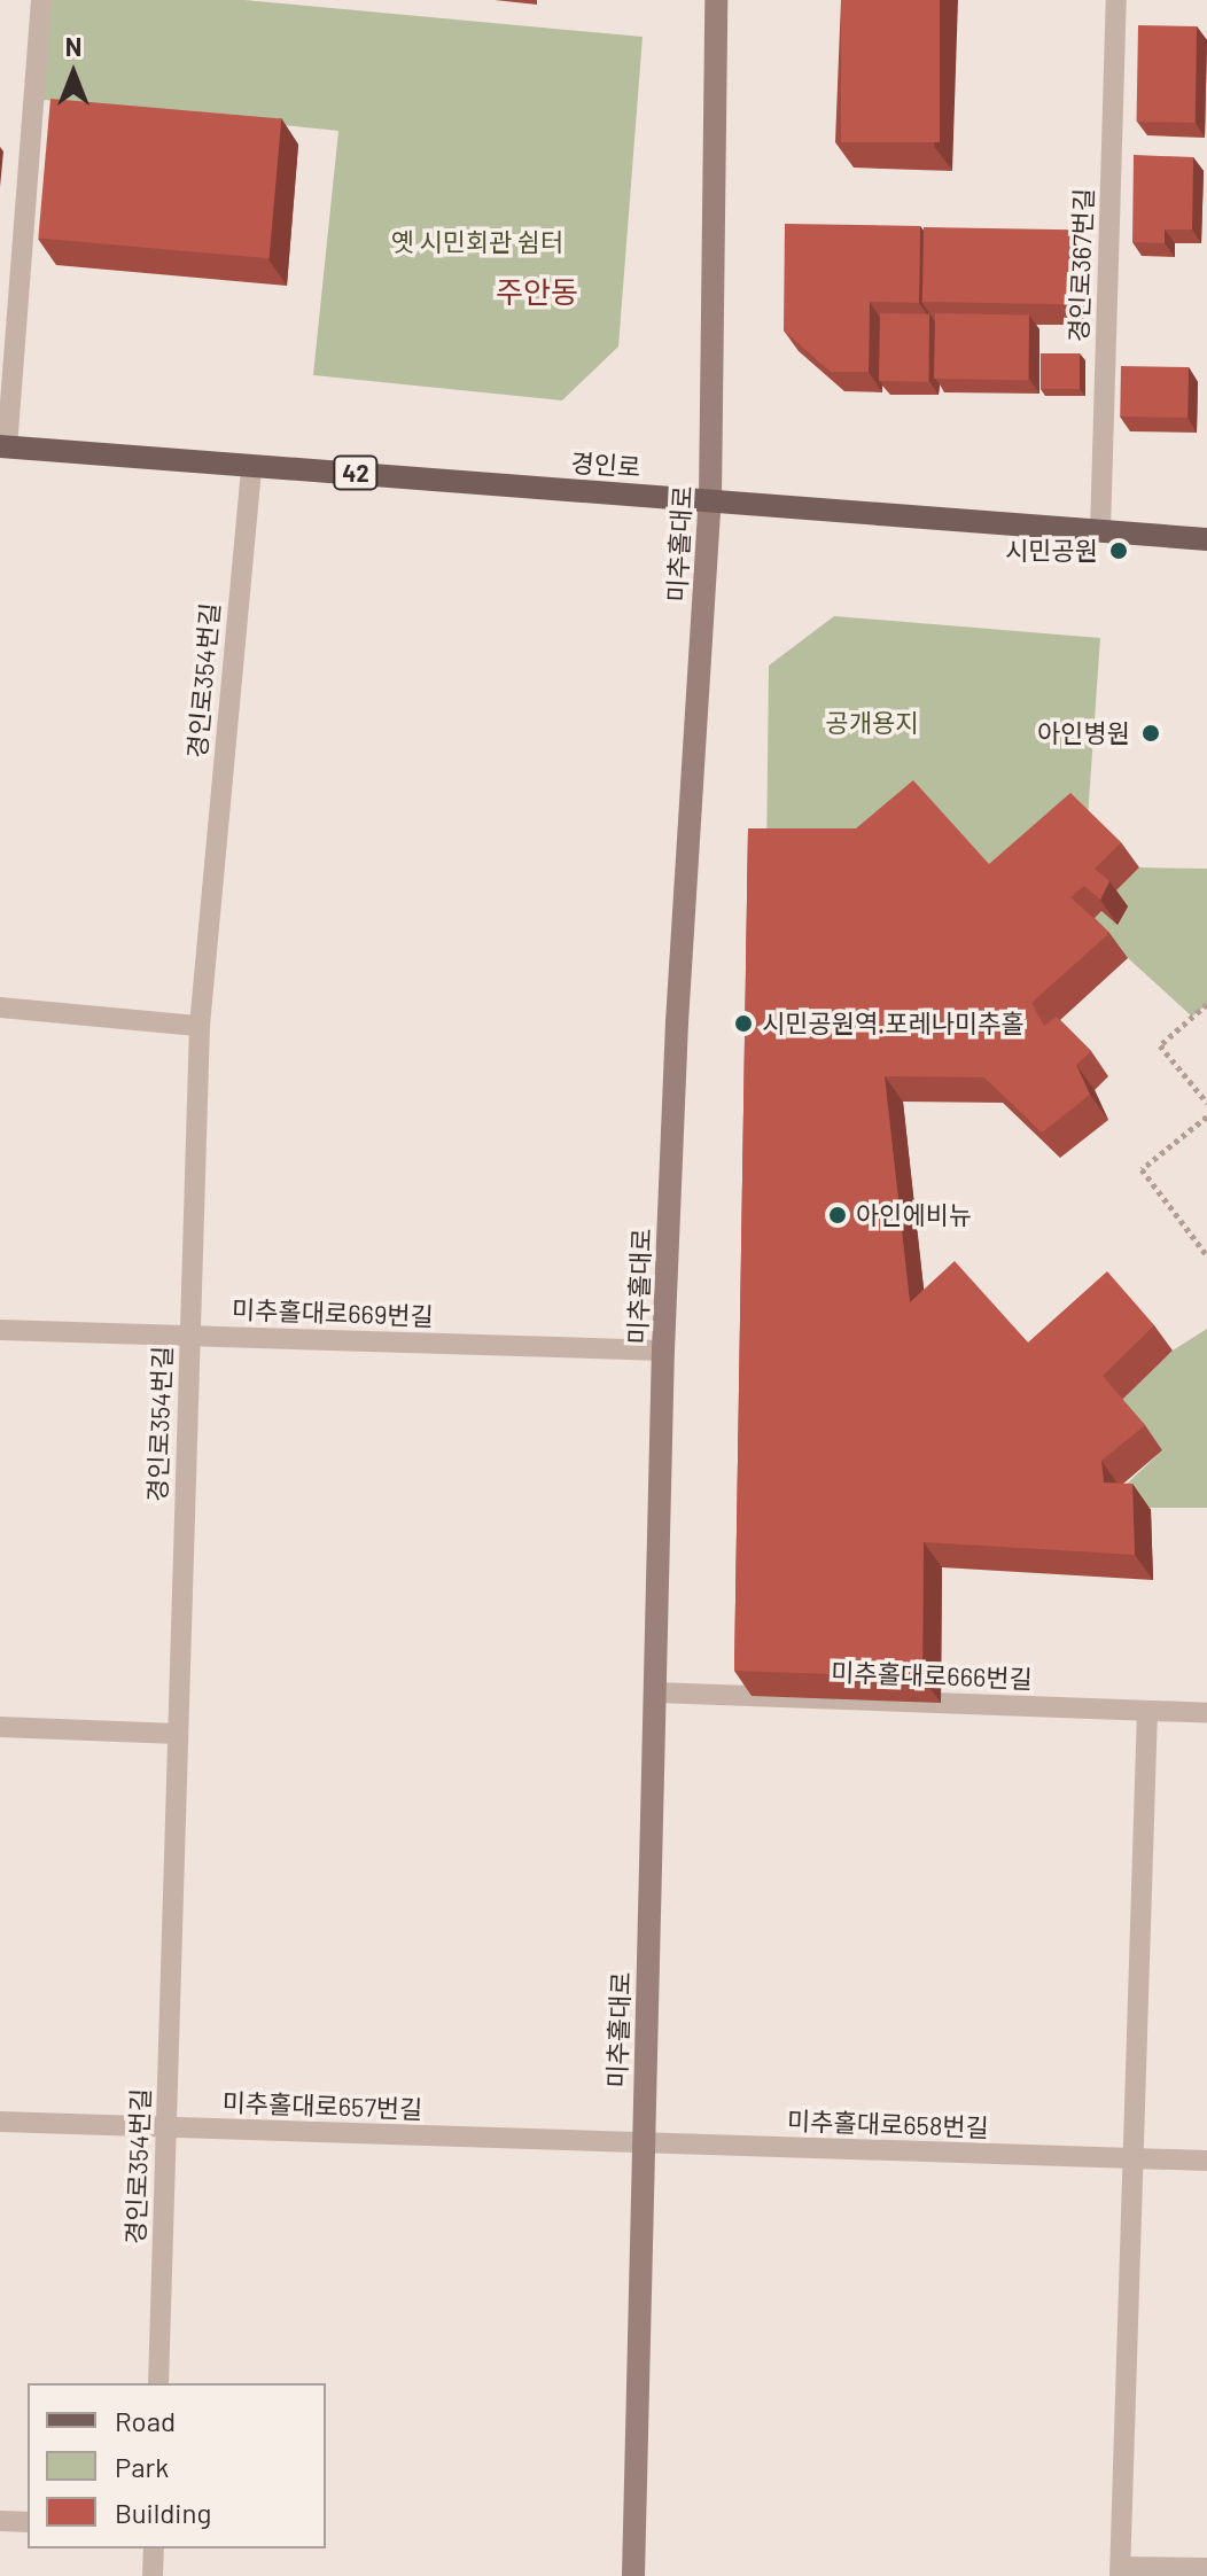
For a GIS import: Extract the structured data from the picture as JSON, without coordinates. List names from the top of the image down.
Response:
{
  "streets": {
    "main road": ["경인로", "42", "미추홀대로"],
    "lane": [
      "경인로367번길",
      "경인로354번길",
      "미추홀대로669번길",
      "미추홀대로666번길",
      "미추홀대로657번길",
      "미추홀대로658번길"
    ]
  },
  "crossings": [
    ["경인로367번길", "경인로"],
    ["경인로", "미추홀대로"],
    ["경인로", "경인로354번길"],
    ["미추홀대로", "미추홀대로669번길"],
    ["미추홀대로", "미추홀대로666번길"],
    ["미추홀대로", "미추홀대로657번길"],
    ["미추홀대로", "미추홀대로658번길"],
    ["경인로354번길", "미추홀대로669번길"],
    ["경인로354번길", "미추홀대로657번길"],
    ["미추홀대로657번길", "미추홀대로658번길"]
  ],
  "districts": ["주안동"],
  "parks": ["옛 시민회관 쉼터", "공개용지"],
  "places": [
    "시민공원",
    "아인병원",
    "시민공원역.포레나미추홀",
    "아인에비뉴"
  ],
  "legend": ["Road", "Park", "Building"],
  "north": "top"
}
